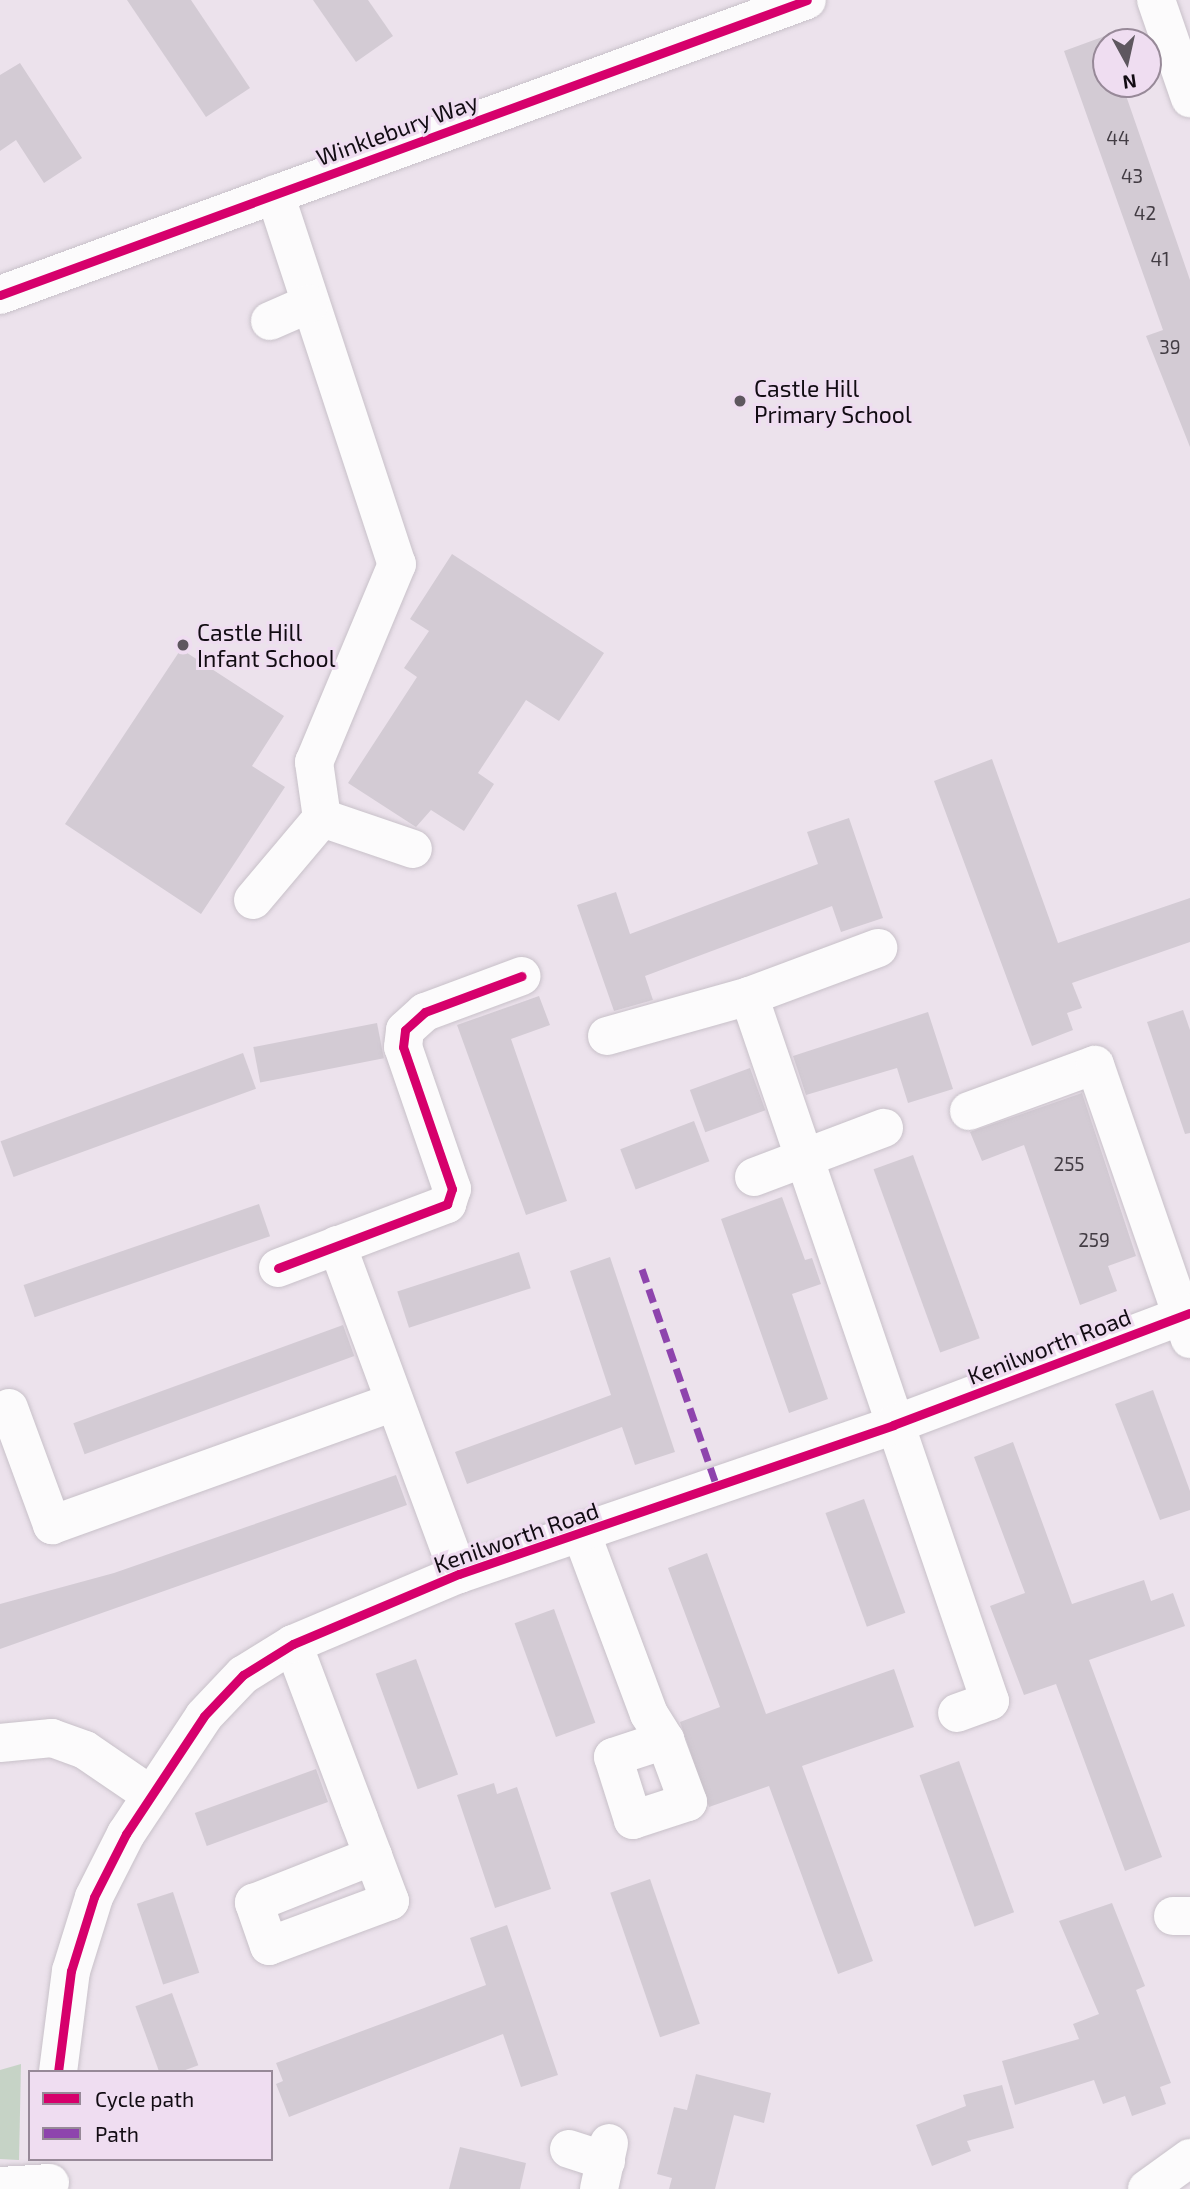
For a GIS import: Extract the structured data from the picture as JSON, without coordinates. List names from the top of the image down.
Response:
{
  "streets": {
    "street": ["Winklebury Way", "Kenilworth Road"]
  },
  "places": ["Castle Hill Primary School", "Castle Hill Infant School"],
  "house_numbers": [
    "44",
    "43",
    "42",
    "41",
    "39",
    "255",
    "259"
  ],
  "legend": ["Cycle path", "Path"],
  "north": "bottom"
}
